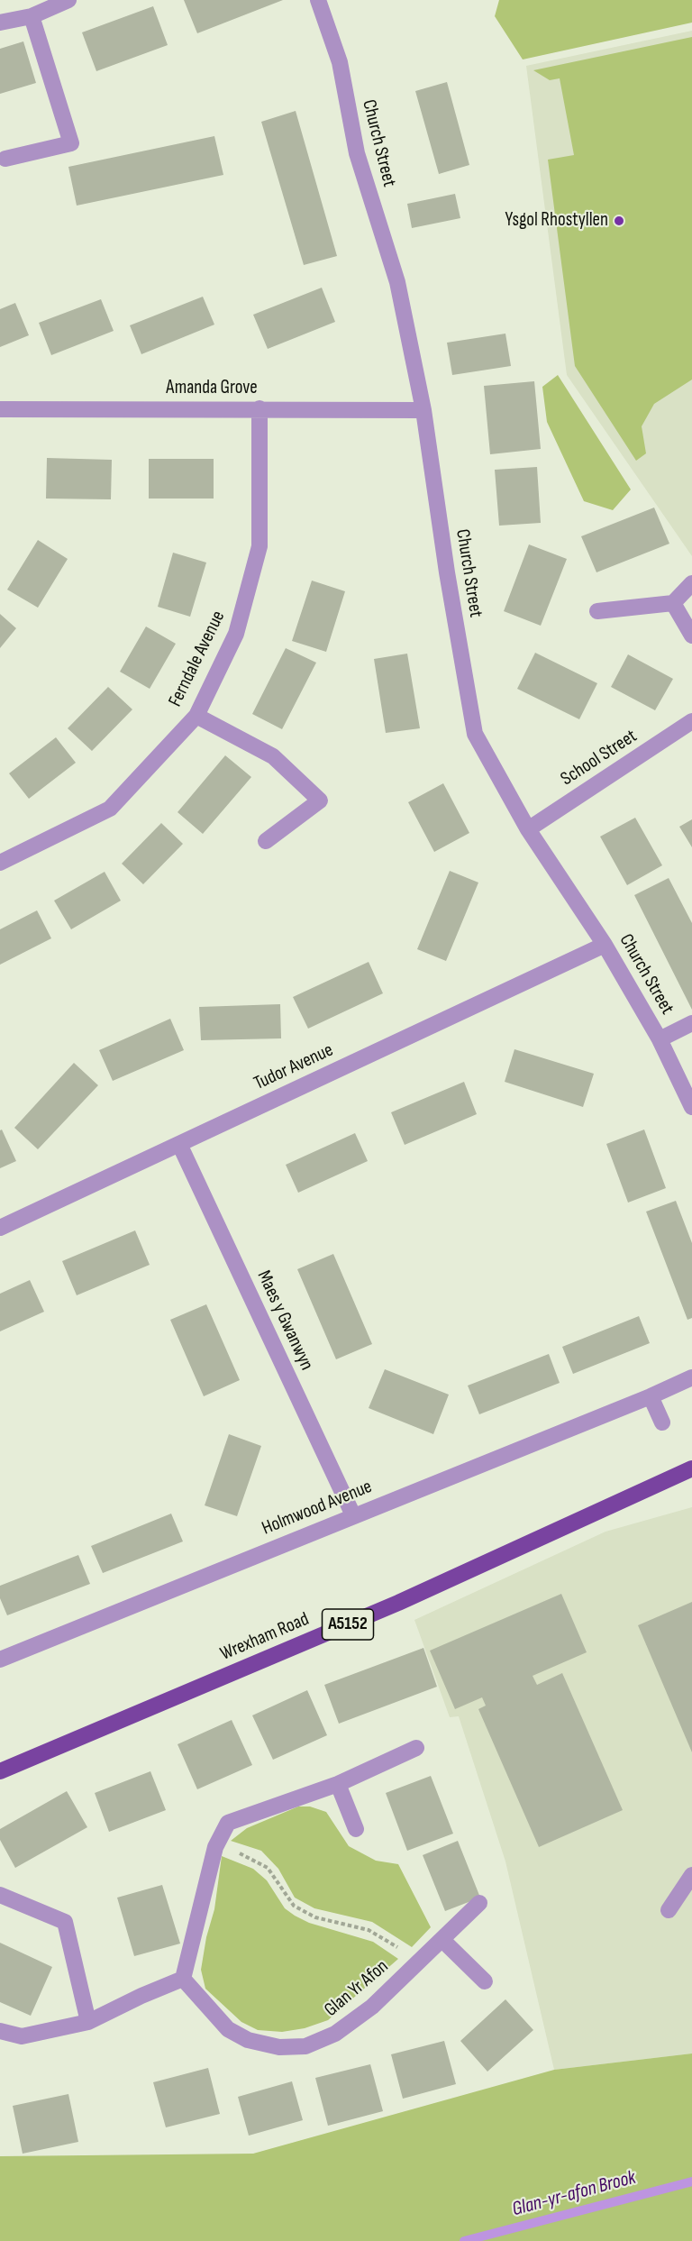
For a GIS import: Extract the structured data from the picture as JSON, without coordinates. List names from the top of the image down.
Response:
{
  "streets": {
    "main road": ["A5152", "Wrexham Road"],
    "street": [
      "Church Street",
      "Amanda Grove",
      "Ferndale Avenue",
      "School Street",
      "Tudor Avenue",
      "Maes y Gwanwyn",
      "Holmwood Avenue",
      "Glan Yr Afon"
    ]
  },
  "crossings": [
    ["Church Street", "Amanda Grove"],
    ["Church Street", "School Street"],
    ["Church Street", "Tudor Avenue"],
    ["Amanda Grove", "Ferndale Avenue"],
    ["Tudor Avenue", "Maes y Gwanwyn"],
    ["Maes y Gwanwyn", "Holmwood Avenue"]
  ],
  "water": ["Glan-yr-afon Brook"],
  "places": ["Ysgol Rhostyllen"]
}
